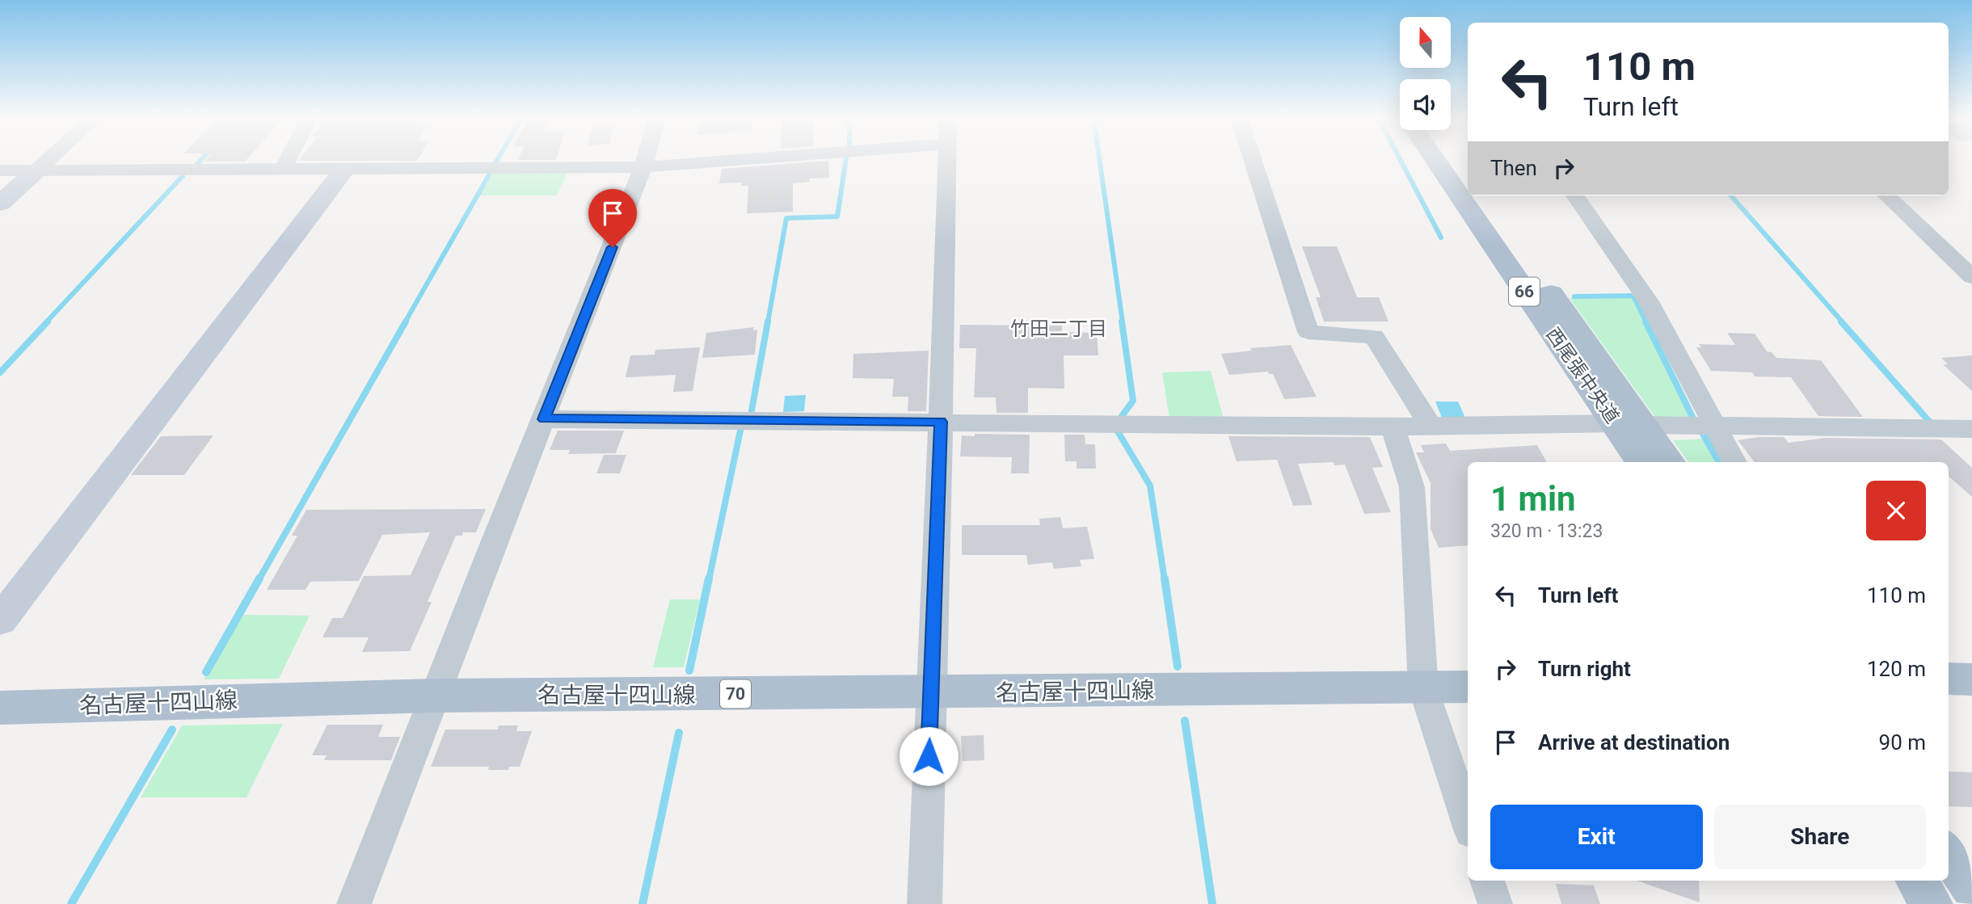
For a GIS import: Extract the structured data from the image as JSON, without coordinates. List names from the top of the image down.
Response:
{
  "streets": {
    "main road": [
      "66",
      "西尾張中央道",
      "名古屋十四山線",
      "70"
    ]
  },
  "districts": ["竹田二丁目"],
  "north": "top",
  "page": {
    "turn": ["110 m", "Turn left"],
    "then": "Then",
    "heading": ["1 min", "320 m · 13:23"],
    "list": [
      {
        "name": "Turn left",
        "value": "110 m"
      },
      {
        "name": "Turn right",
        "value": "120 m"
      },
      {
        "name": "Arrive at destination",
        "value": "90 m"
      }
    ],
    "buttons": ["Exit", "Share"]
  }
}
